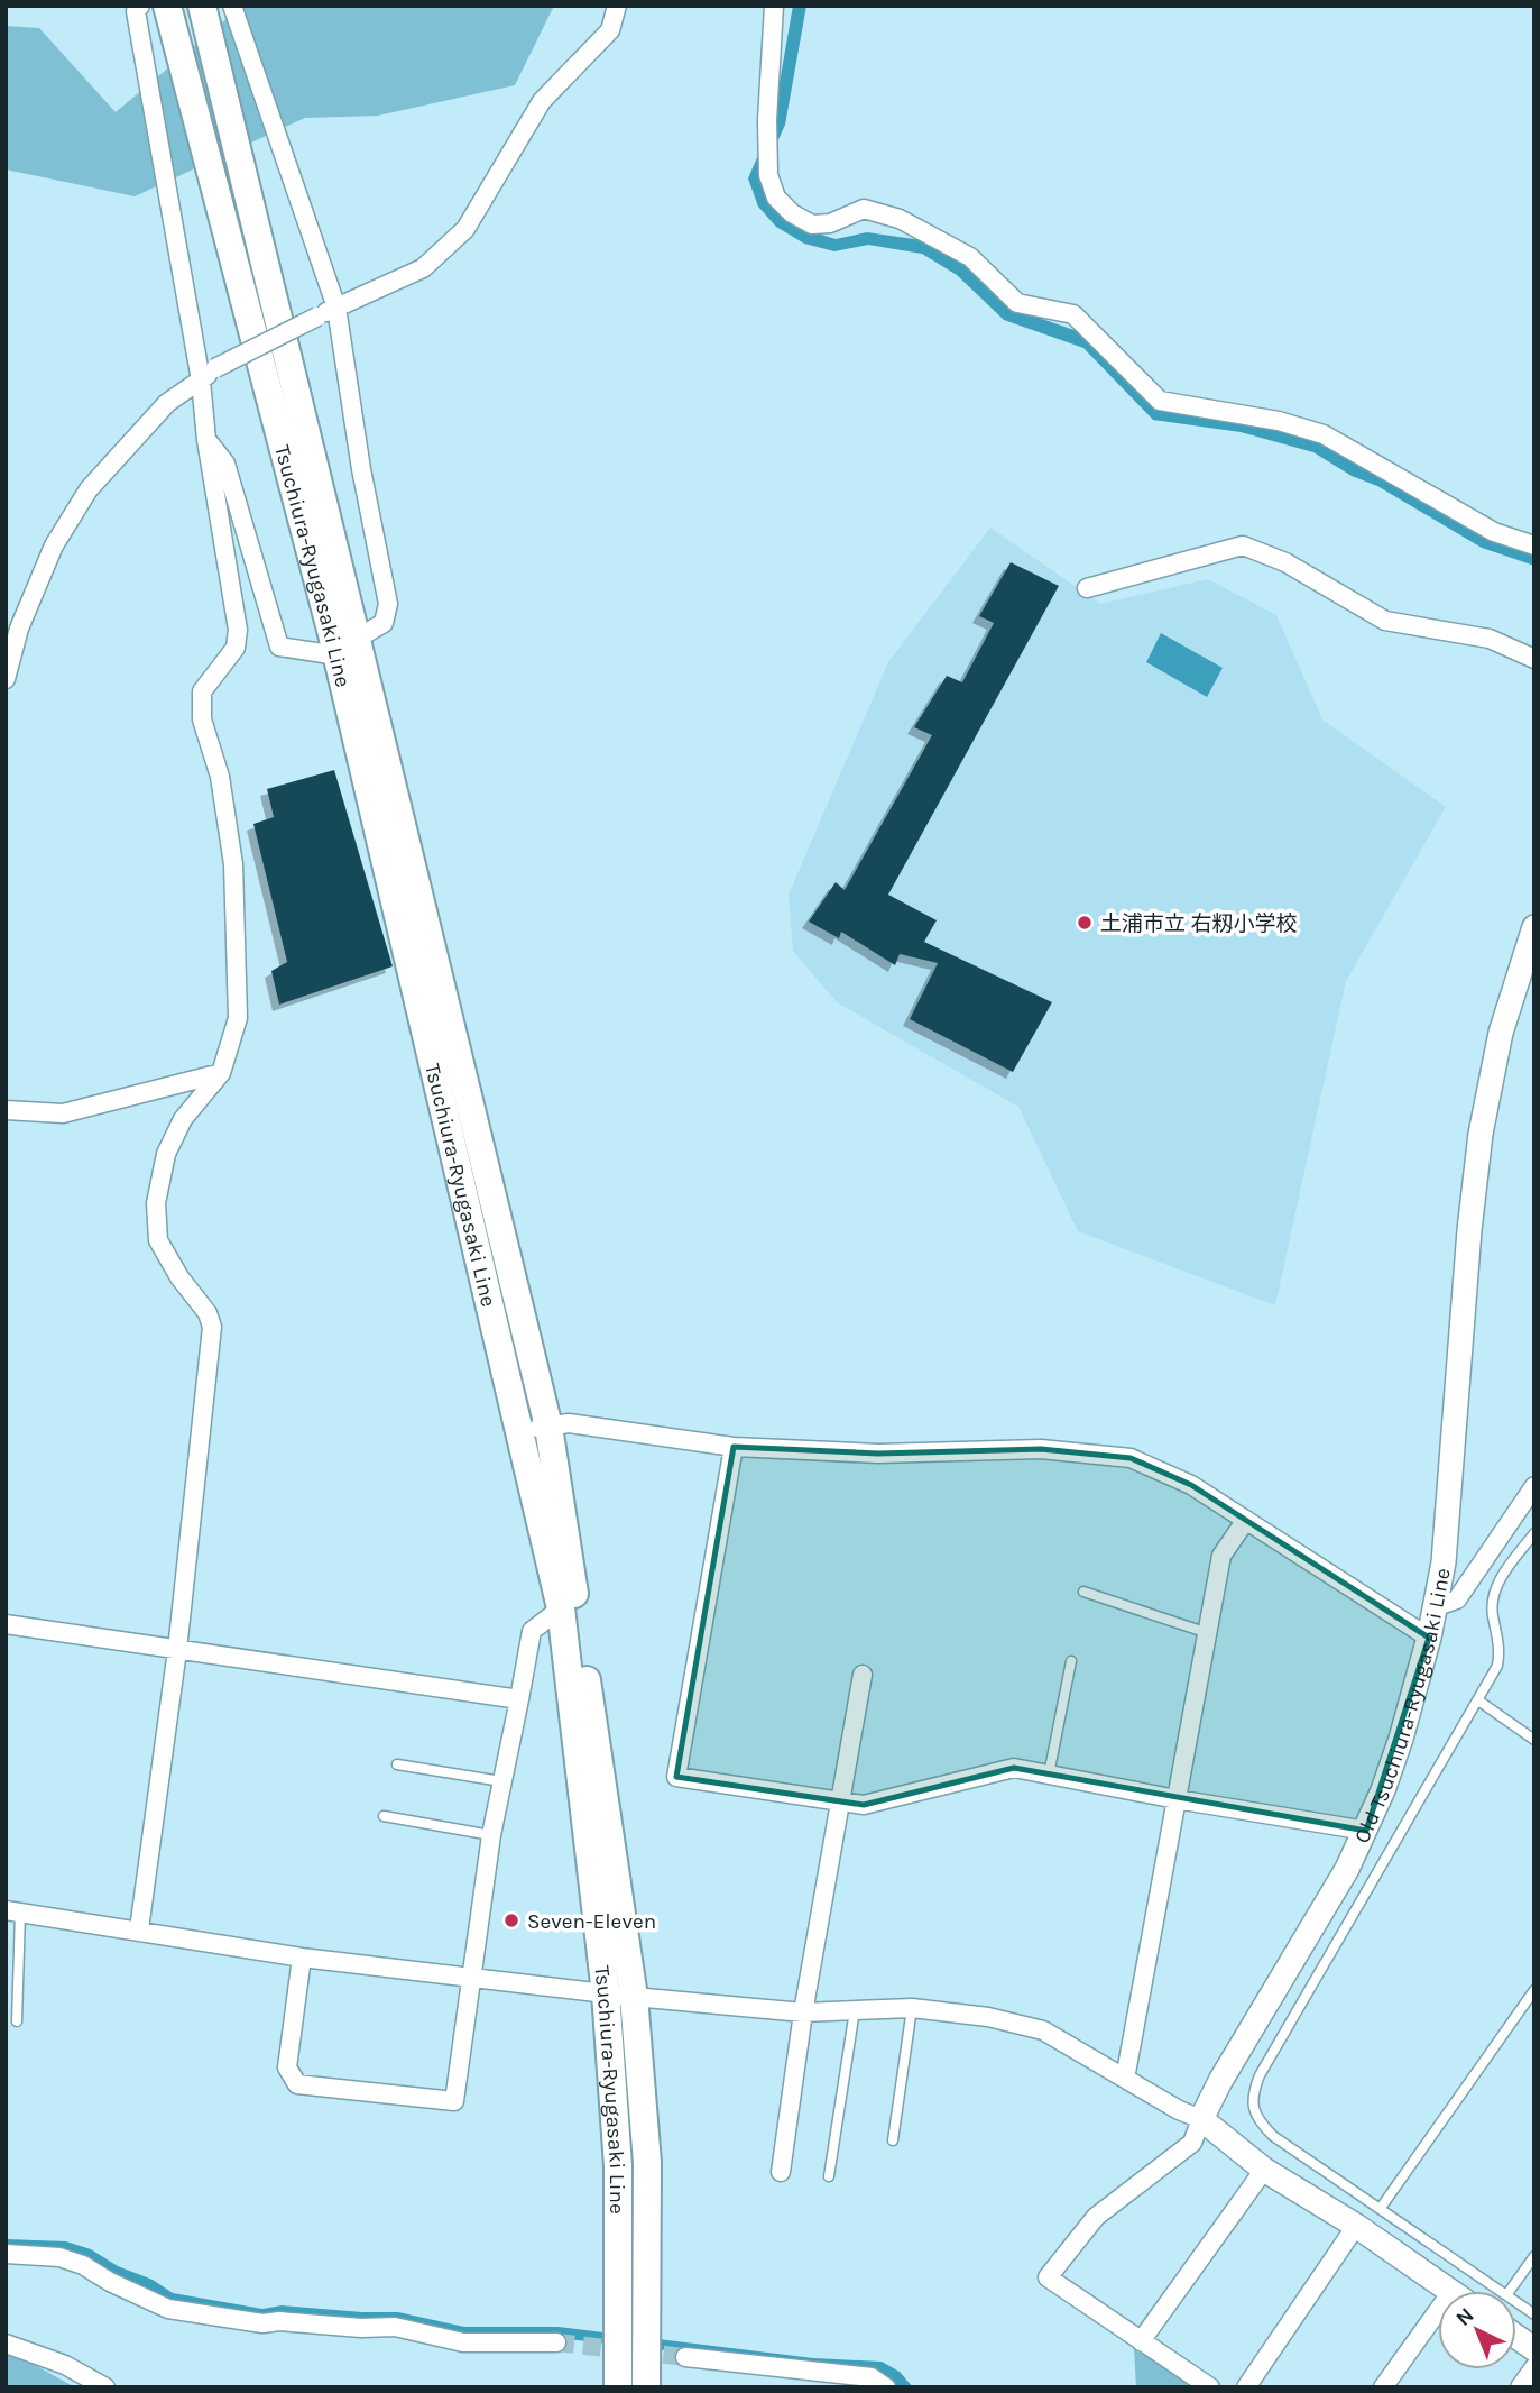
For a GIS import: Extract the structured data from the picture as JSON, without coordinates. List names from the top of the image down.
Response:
{
  "streets": {
    "main road": ["Tsuchiura-Ryugasaki Line"],
    "street": ["Old Tsuchiura-Ryugasaki Line"]
  },
  "places": ["土浦市立 右籾小学校", "Seven-Eleven"],
  "north": "top left"
}
